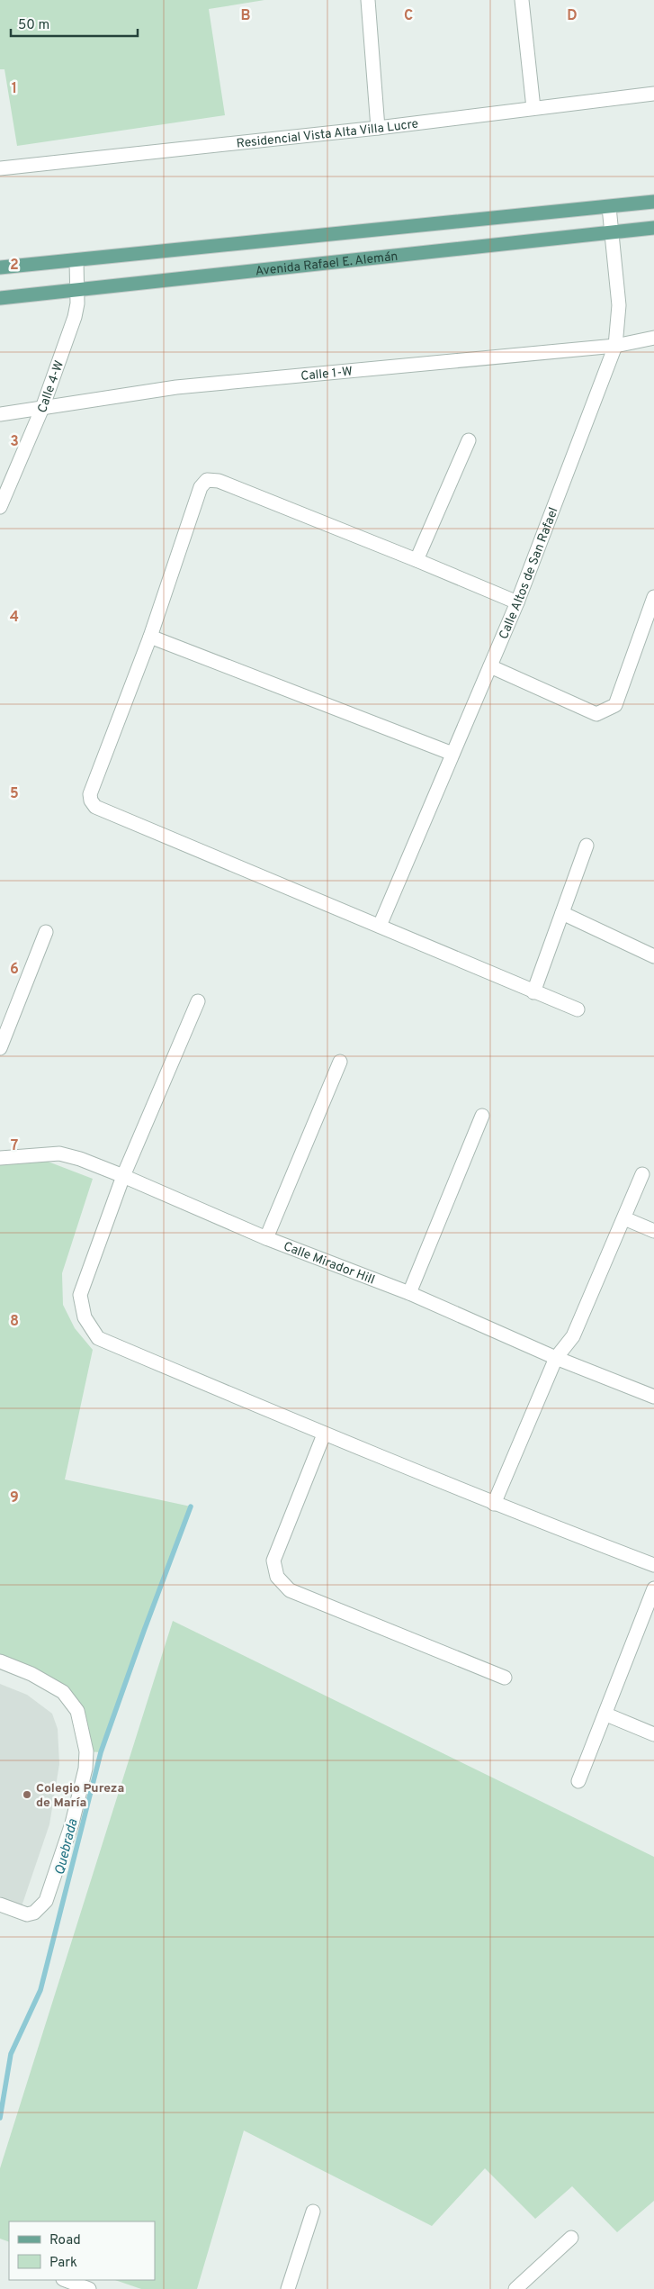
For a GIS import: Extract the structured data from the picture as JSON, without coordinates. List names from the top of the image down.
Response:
{
  "streets": {
    "main road": ["Avenida Rafael E. Alemán"],
    "street": [
      "Residencial Vista Alta Villa Lucre",
      "Calle 1-W",
      "Calle 4-W",
      "Calle Altos de San Rafael",
      "Calle Mirador Hill"
    ]
  },
  "crossings": [
    ["Avenida Rafael E. Alemán", "Calle 4-W"],
    ["Avenida Rafael E. Alemán", "Calle Altos de San Rafael"],
    ["Calle 1-W", "Calle 4-W"],
    ["Calle 1-W", "Calle Altos de San Rafael"]
  ],
  "water": ["Quebrada"],
  "places": ["Colegio Pureza de María"],
  "legend": ["Road", "Park"],
  "scale_bar": "50 m",
  "grid": {
    "columns": ["B", "C", "D"],
    "rows": [
      "1",
      "2",
      "3",
      "4",
      "5",
      "6",
      "7",
      "8",
      "9"
    ]
  }
}
